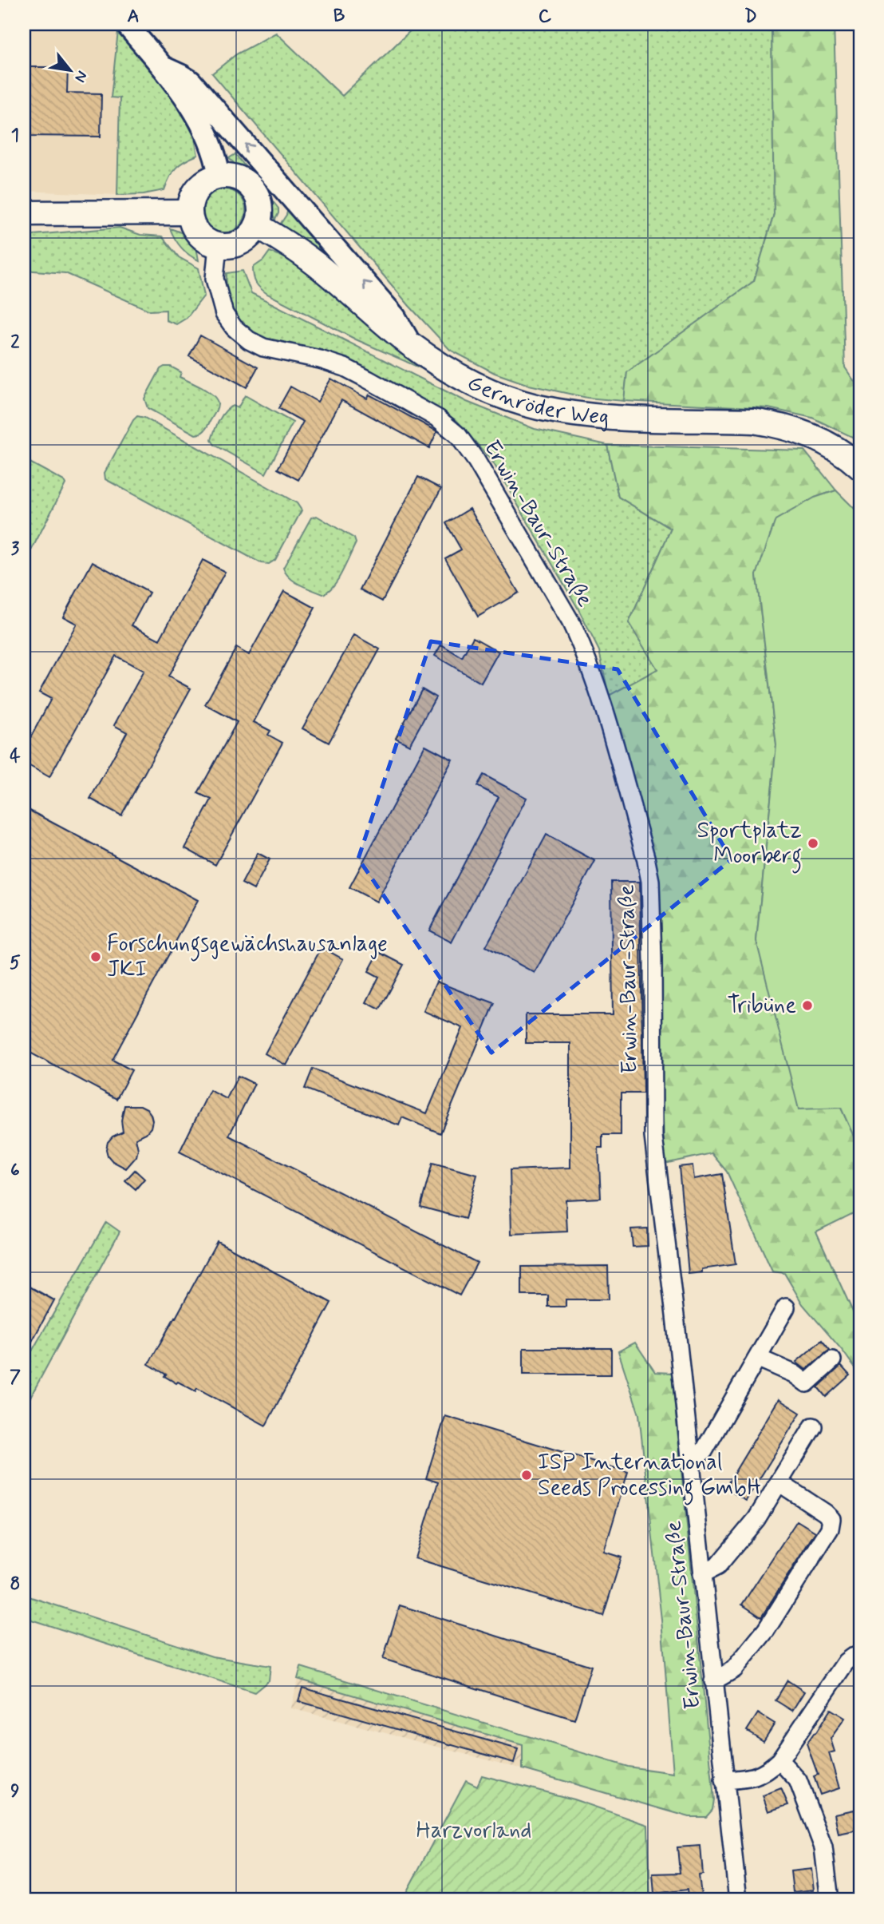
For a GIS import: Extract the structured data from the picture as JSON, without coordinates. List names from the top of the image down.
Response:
{
  "streets": {
    "main road": ["Gernröder Weg"],
    "street": ["Erwin-Baur-Straße"]
  },
  "crossings": [
    ["Gernröder Weg", "Erwin-Baur-Straße"]
  ],
  "parks": ["Harzvorland"],
  "places": [
    "Sportplatz Moorberg",
    "Forschungsgewächshausanlage JKI",
    "Tribüne",
    "ISP International Seeds Processing GmbH"
  ],
  "north": "bottom right",
  "grid": {
    "columns": [
      "A",
      "B",
      "C",
      "D"
    ],
    "rows": [
      "1",
      "2",
      "3",
      "4",
      "5",
      "6",
      "7",
      "8",
      "9"
    ]
  }
}
